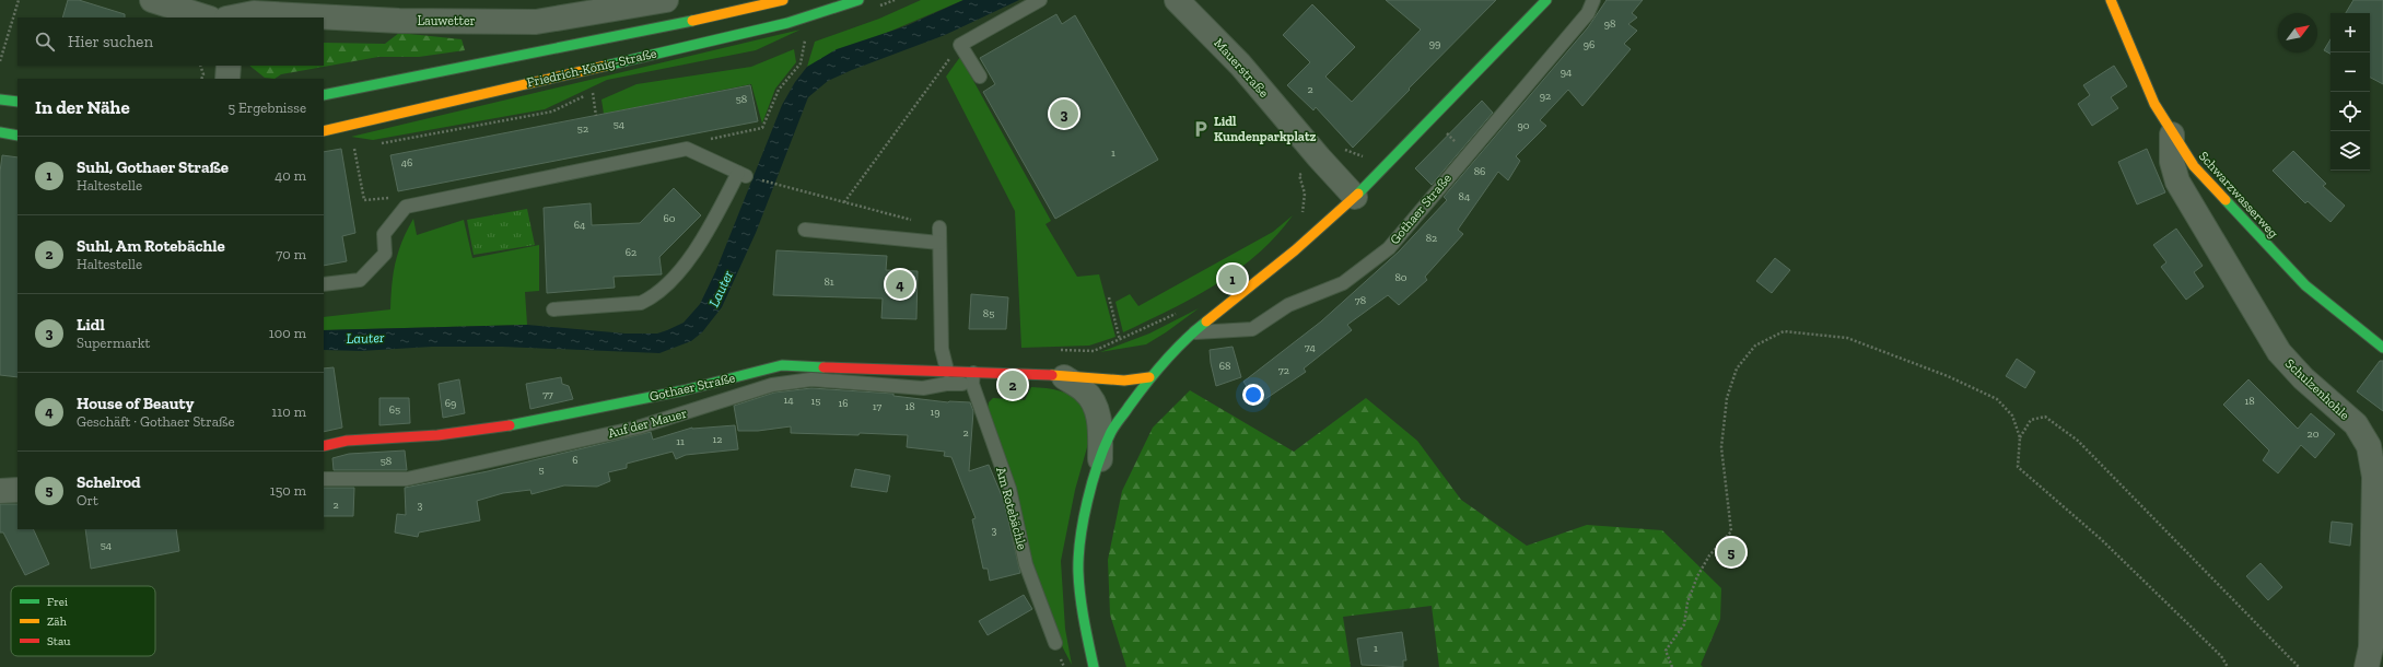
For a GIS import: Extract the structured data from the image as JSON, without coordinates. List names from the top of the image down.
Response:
{
  "streets": {
    "main road": ["Friedrich-König-Straße", "Schwarzwasserweg", "Gothaer Straße"],
    "street": ["Lauwetter", "Mauerstraße", "Schulzenhohle"],
    "lane": ["Auf der Mauer", "Am Rotebächle"]
  },
  "crossings": [
    ["Schwarzwasserweg", "Schulzenhohle"],
    ["Gothaer Straße", "Auf der Mauer"],
    ["Gothaer Straße", "Am Rotebächle"],
    ["Auf der Mauer", "Am Rotebächle"]
  ],
  "water": ["Lauter"],
  "places": {
    "parking": ["Lidl Kundenparkplatz"]
  },
  "house_numbers": [
    "98",
    "99",
    "96",
    "94",
    "2",
    "92",
    "58",
    "54",
    "90",
    "52",
    "1",
    "46",
    "86",
    "84",
    "60",
    "64",
    "82",
    "62",
    "80",
    "81",
    "78",
    "85",
    "74",
    "68",
    "72",
    "77",
    "14",
    "15",
    "18",
    "69",
    "16",
    "17",
    "18",
    "65",
    "19",
    "2",
    "20",
    "12",
    "11",
    "6",
    "58",
    "5",
    "2",
    "3",
    "3",
    "54",
    "1"
  ],
  "legend": ["Frei", "Zäh", "Stau"],
  "north": "top right",
  "page": {
    "map_buttons": ["+", "−"],
    "search": "Hier suchen",
    "heading": ["In der Nähe", "5 Ergebnisse"],
    "pins": [
      "3",
      "1",
      "4",
      "2",
      "5"
    ],
    "list": [
      {
        "mark": "1",
        "name": "Suhl, Gothaer Straße",
        "note": "Haltestelle",
        "value": "40 m"
      },
      {
        "mark": "2",
        "name": "Suhl, Am Rotebächle",
        "note": "Haltestelle",
        "value": "70 m"
      },
      {
        "mark": "3",
        "name": "Lidl",
        "note": "Supermarkt",
        "value": "100 m"
      },
      {
        "mark": "4",
        "name": "House of Beauty",
        "note": "Geschäft · Gothaer Straße",
        "value": "110 m"
      },
      {
        "mark": "5",
        "name": "Schelrod",
        "note": "Ort",
        "value": "150 m"
      }
    ]
  }
}
